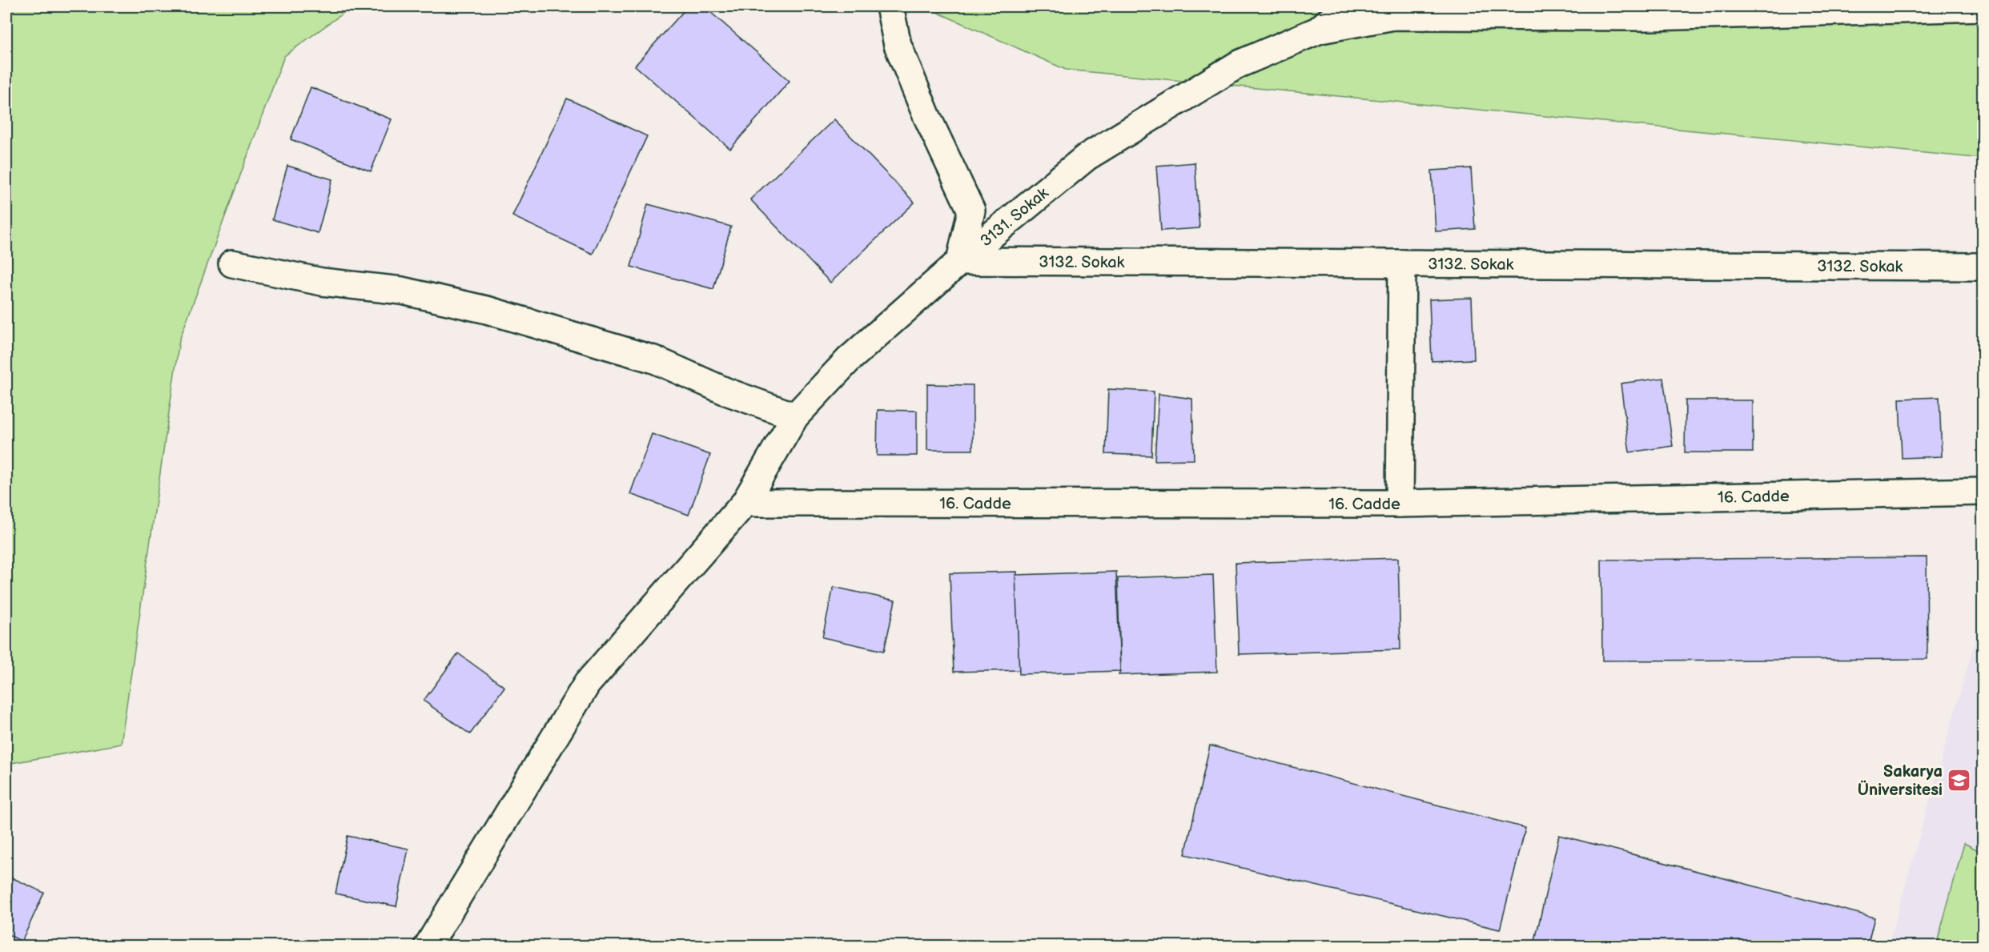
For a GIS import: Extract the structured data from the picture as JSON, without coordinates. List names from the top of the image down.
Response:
{
  "streets": {
    "street": ["3131. Sokak", "3132. Sokak", "16. Cadde"]
  },
  "crossings": [
    ["3131. Sokak", "3132. Sokak"],
    ["3131. Sokak", "16. Cadde"]
  ],
  "places": {
    "school or university": ["Sakarya Üniversitesi"]
  }
}
